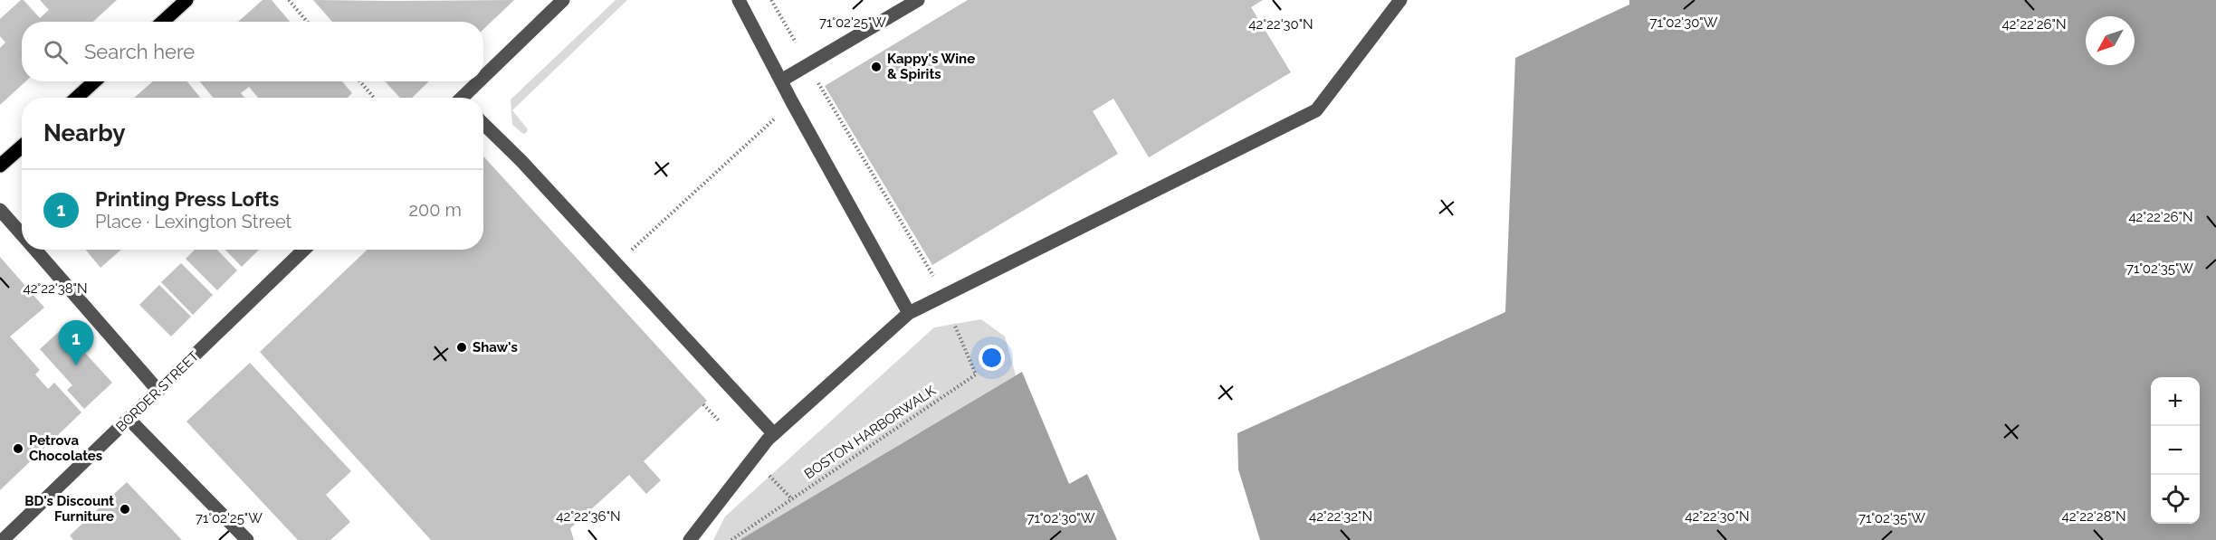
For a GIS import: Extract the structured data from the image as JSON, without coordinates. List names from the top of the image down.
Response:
{
  "streets": {
    "street": ["BORDER STREET"],
    "path": ["BOSTON HARBORWALK"]
  },
  "places": [
    "Kappy's Wine & Spirits",
    "Shaw's",
    "Petrova Chocolates",
    "BD's Discount Furniture"
  ],
  "north": "bottom left",
  "page": {
    "search": "Search here",
    "heading": "Nearby",
    "list": [
      {
        "mark": "1",
        "name": "Printing Press Lofts",
        "note": "Place · Lexington Street",
        "value": "200 m"
      }
    ],
    "pins": "1",
    "map_buttons": ["+", "−"]
  },
  "coordinates": [
    "71°02'25\"W",
    "71°02'30\"W",
    "42°22'30\"N",
    "42°22'26\"N",
    "71°02'35\"W",
    "42°22'38\"N",
    "42°22'36\"N",
    "42°22'32\"N",
    "42°22'28\"N"
  ]
}
